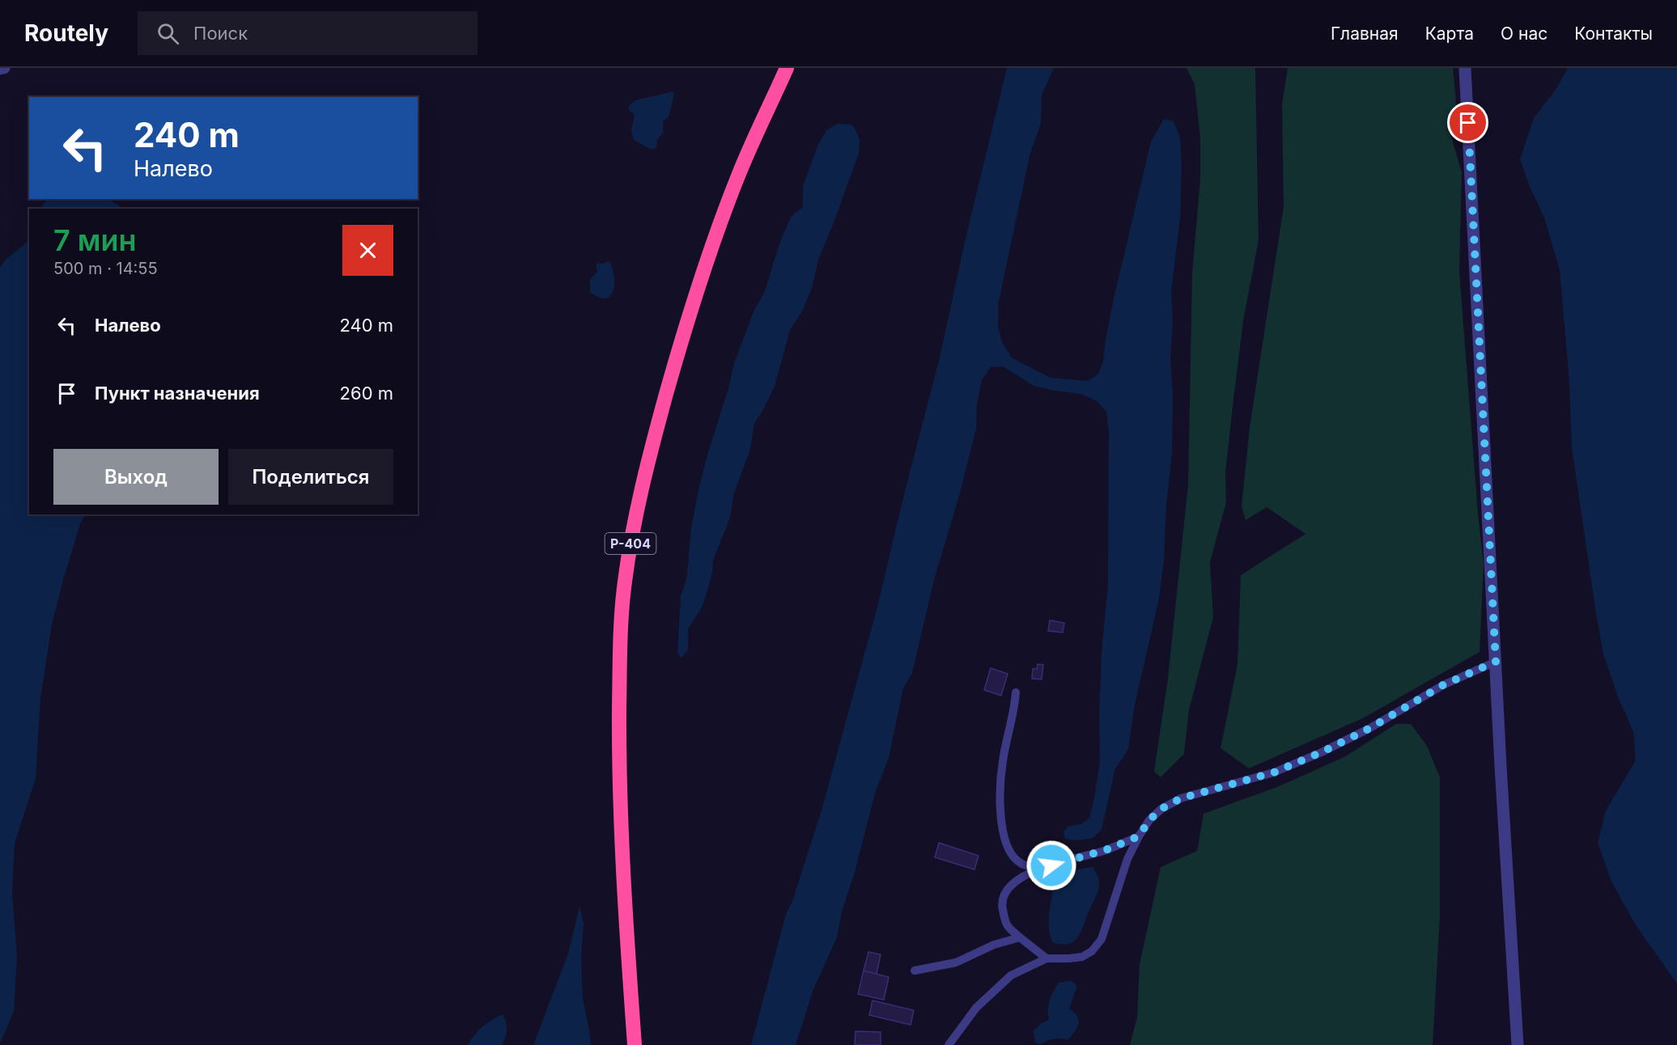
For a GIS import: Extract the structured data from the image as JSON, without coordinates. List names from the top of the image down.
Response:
{
  "streets": {
    "highway": ["Р-404"]
  },
  "page": {
    "header": "Routely",
    "search": "Поиск",
    "nav": [
      "Главная",
      "Карта",
      "О нас",
      "Контакты"
    ],
    "turn": ["240 m", "Налево"],
    "heading": ["7 мин", "500 m · 14:55"],
    "list": [
      {
        "name": "Налево",
        "value": "240 m"
      },
      {
        "name": "Пункт назначения",
        "value": "260 m"
      }
    ],
    "buttons": ["Выход", "Поделиться"]
  }
}
